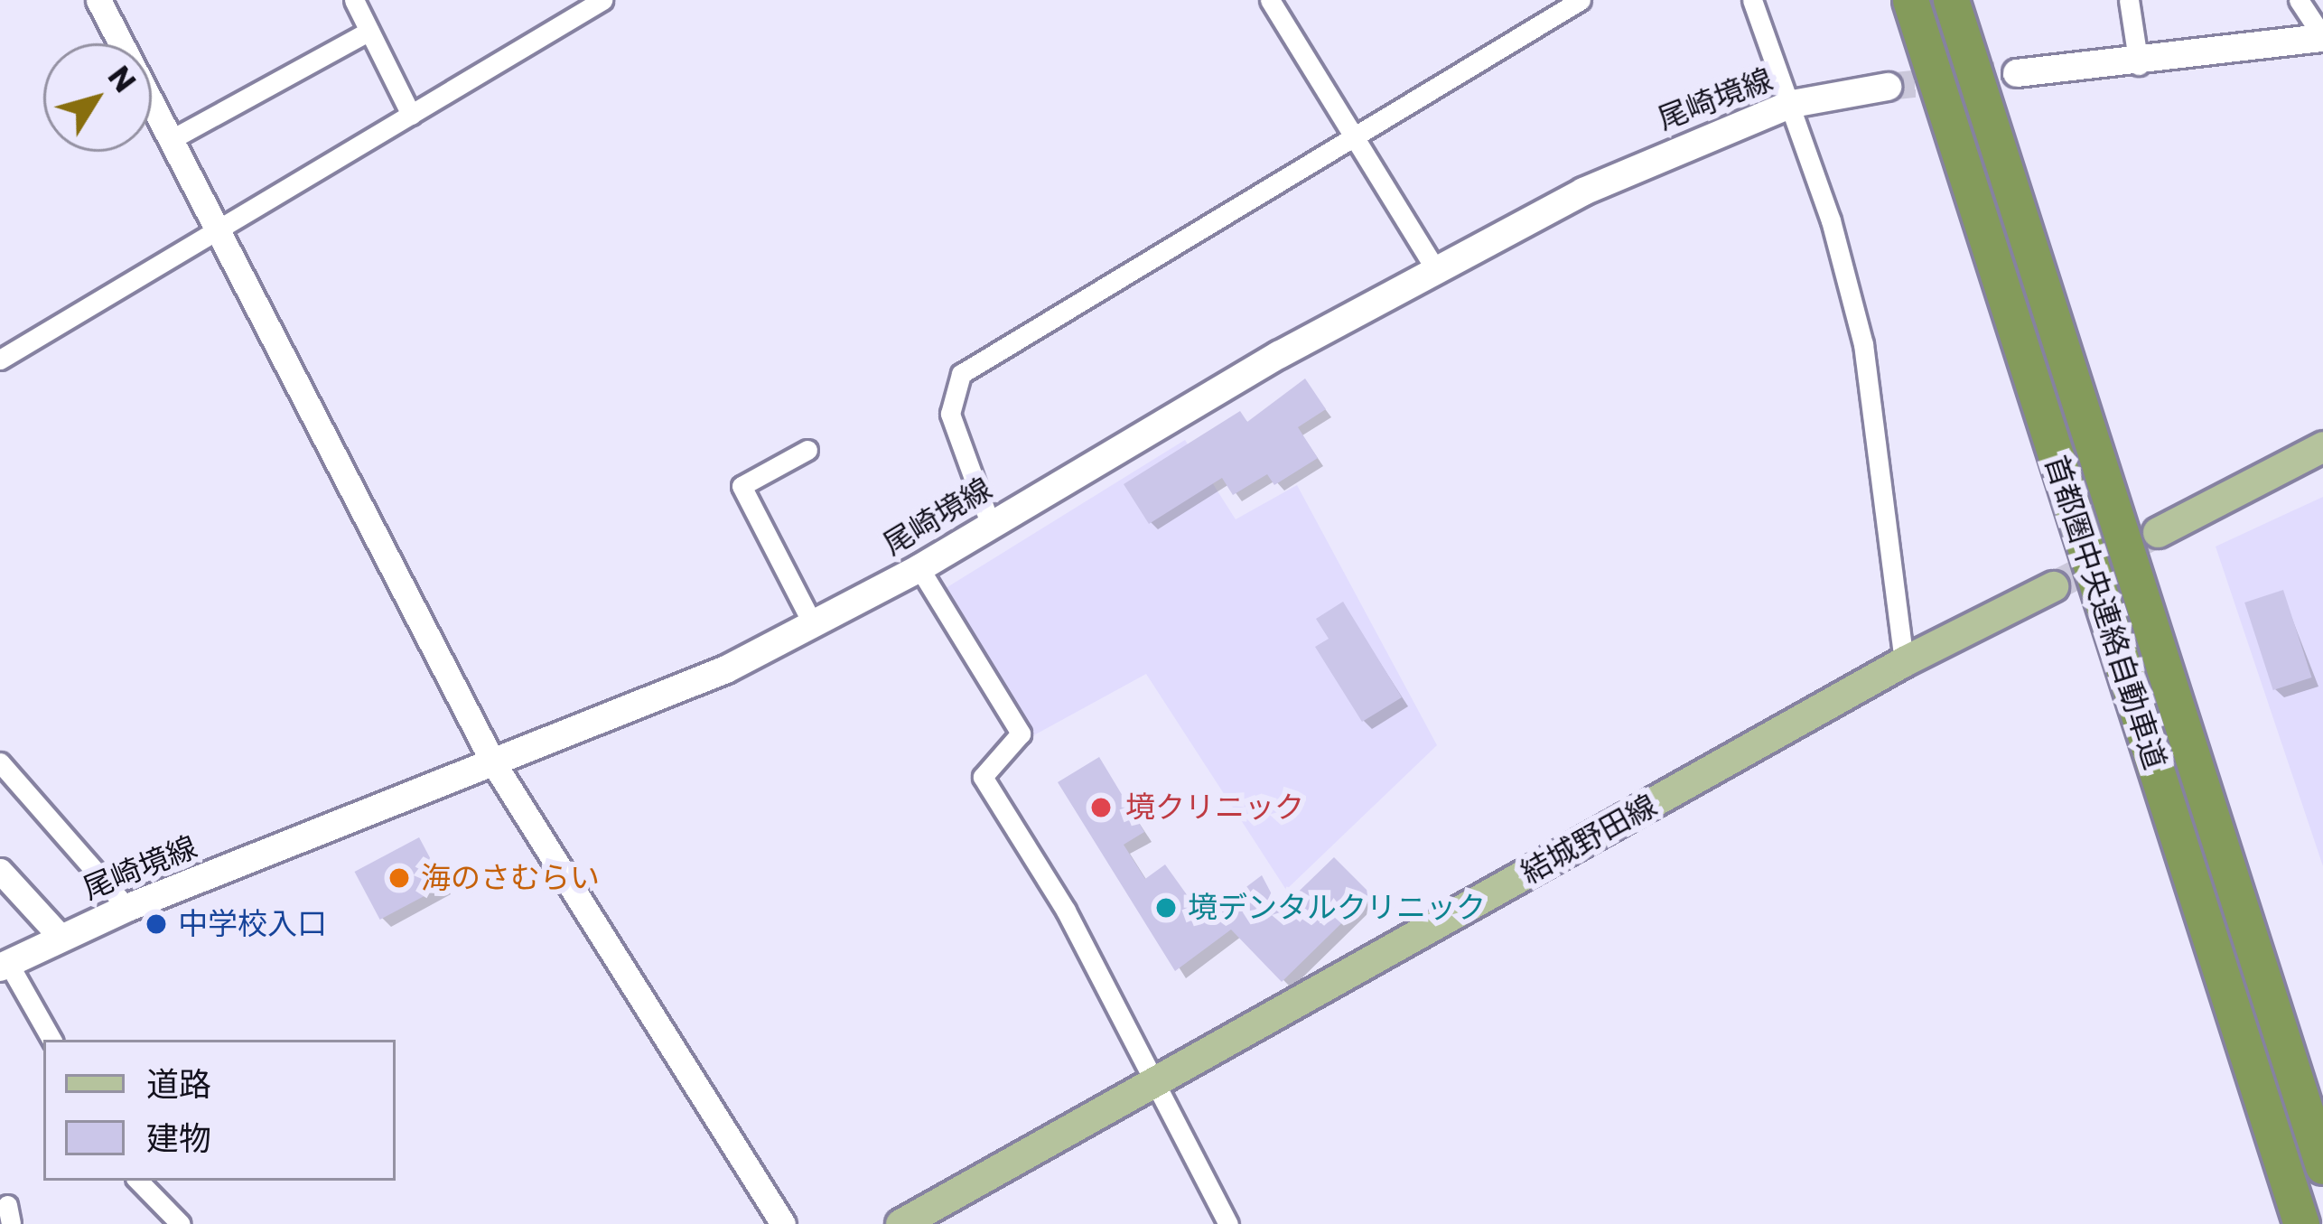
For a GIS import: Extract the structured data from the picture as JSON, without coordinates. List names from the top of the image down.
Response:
{
  "streets": {
    "highway": ["首都圏中央連絡自動車道"],
    "main road": ["尾崎境線", "結城野田線"]
  },
  "places": [
    "境クリニック",
    "海のさむらい",
    "境デンタルクリニック",
    "中学校入口"
  ],
  "legend": ["道路", "建物"],
  "north": "top right"
}
